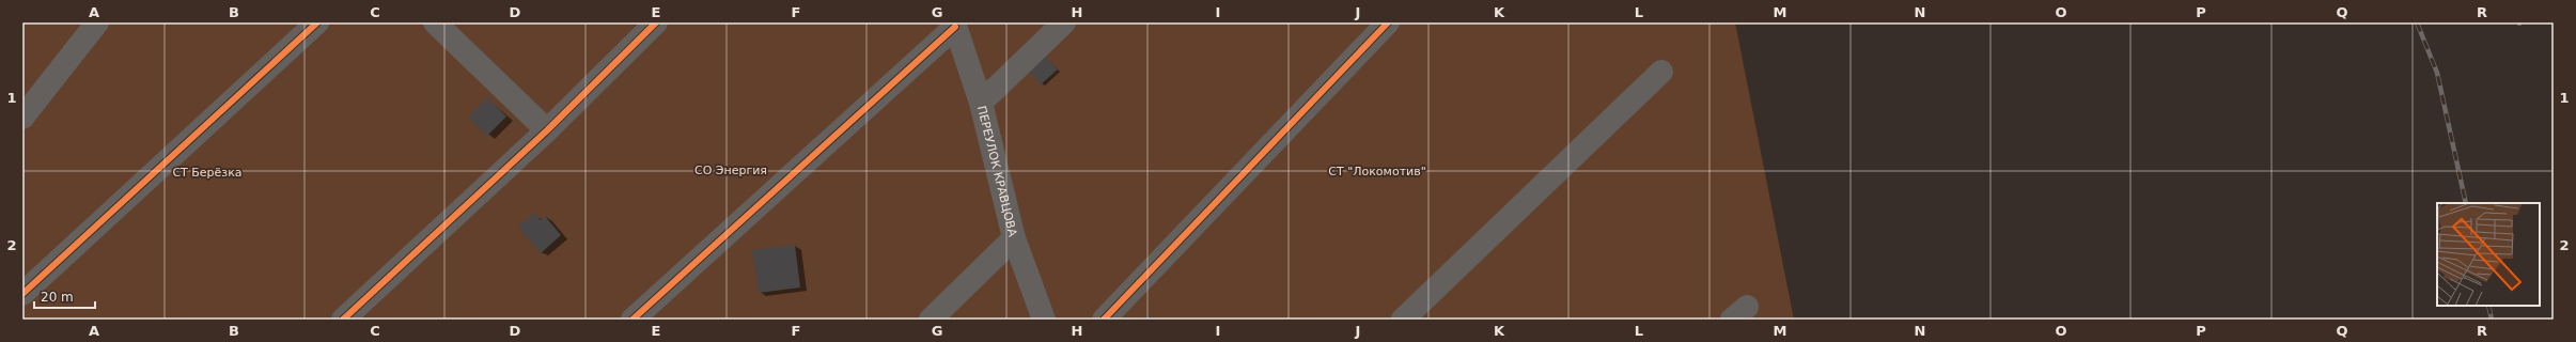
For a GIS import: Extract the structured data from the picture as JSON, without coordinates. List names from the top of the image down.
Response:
{
  "streets": {
    "street": ["ПЕРЕУЛОК КРАВЦОВА"]
  },
  "parks": ["СО Энергия", "СТ \"Локомотив\"", "СТ Берёзка"],
  "scale_bar": "20 m",
  "grid": {
    "columns": [
      "A",
      "B",
      "C",
      "D",
      "E",
      "F",
      "G",
      "H",
      "I",
      "J",
      "K",
      "L",
      "M",
      "N",
      "O",
      "P",
      "Q",
      "R"
    ],
    "rows": ["1", "2"]
  }
}
